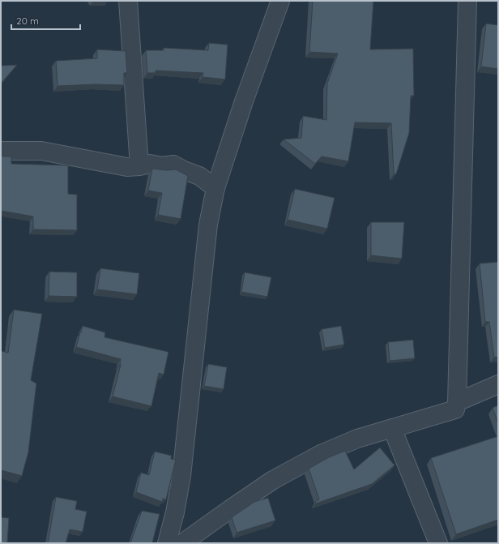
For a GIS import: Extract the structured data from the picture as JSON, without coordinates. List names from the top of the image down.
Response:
{
  "scale_bar": "20 m"
}
